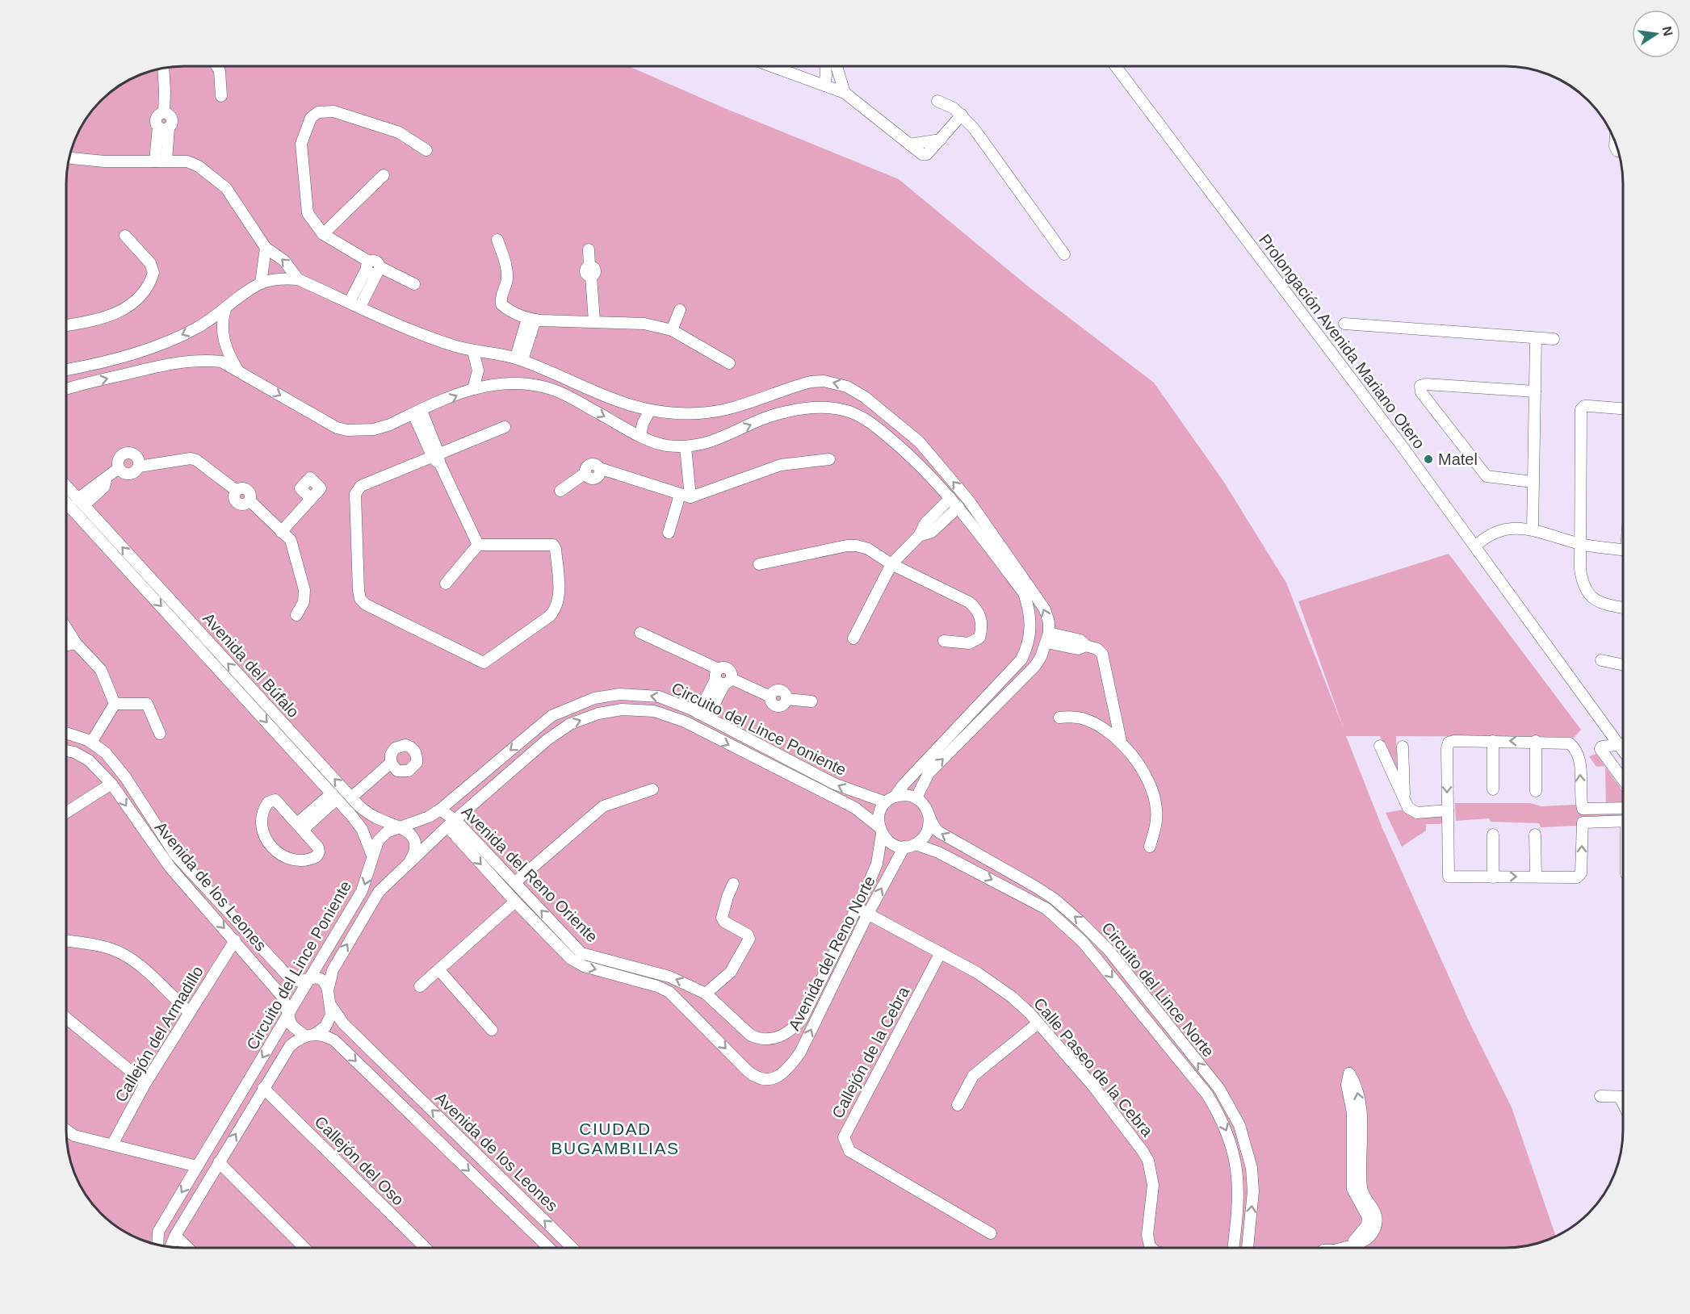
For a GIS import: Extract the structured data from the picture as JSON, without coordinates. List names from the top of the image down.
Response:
{
  "streets": {
    "street": [
      "Prolongación Avenida Mariano Otero",
      "Avenida del Búfalo",
      "Circuito del Lince Poniente",
      "Avenida del Reno Oriente",
      "Avenida de los Leones",
      "Avenida del Reno Norte",
      "Circuito del Lince Norte",
      "Callejón del Armadillo",
      "Callejón de la Cebra",
      "Calle Paseo de la Cebra",
      "Callejón del Oso"
    ]
  },
  "crossings": [
    ["Avenida del Búfalo", "Circuito del Lince Poniente"],
    ["Circuito del Lince Poniente", "Avenida del Reno Oriente"],
    ["Circuito del Lince Poniente", "Avenida de los Leones"],
    ["Circuito del Lince Poniente", "Avenida del Reno Norte"],
    ["Circuito del Lince Poniente", "Circuito del Lince Norte"],
    ["Circuito del Lince Poniente", "Callejón del Oso"],
    ["Avenida del Reno Oriente", "Avenida del Reno Norte"],
    ["Avenida de los Leones", "Callejón del Armadillo"],
    ["Avenida del Reno Norte", "Circuito del Lince Norte"],
    ["Avenida del Reno Norte", "Calle Paseo de la Cebra"],
    ["Callejón de la Cebra", "Calle Paseo de la Cebra"]
  ],
  "districts": ["CIUDAD BUGAMBILIAS"],
  "places": ["Matel"],
  "north": "right"
}
